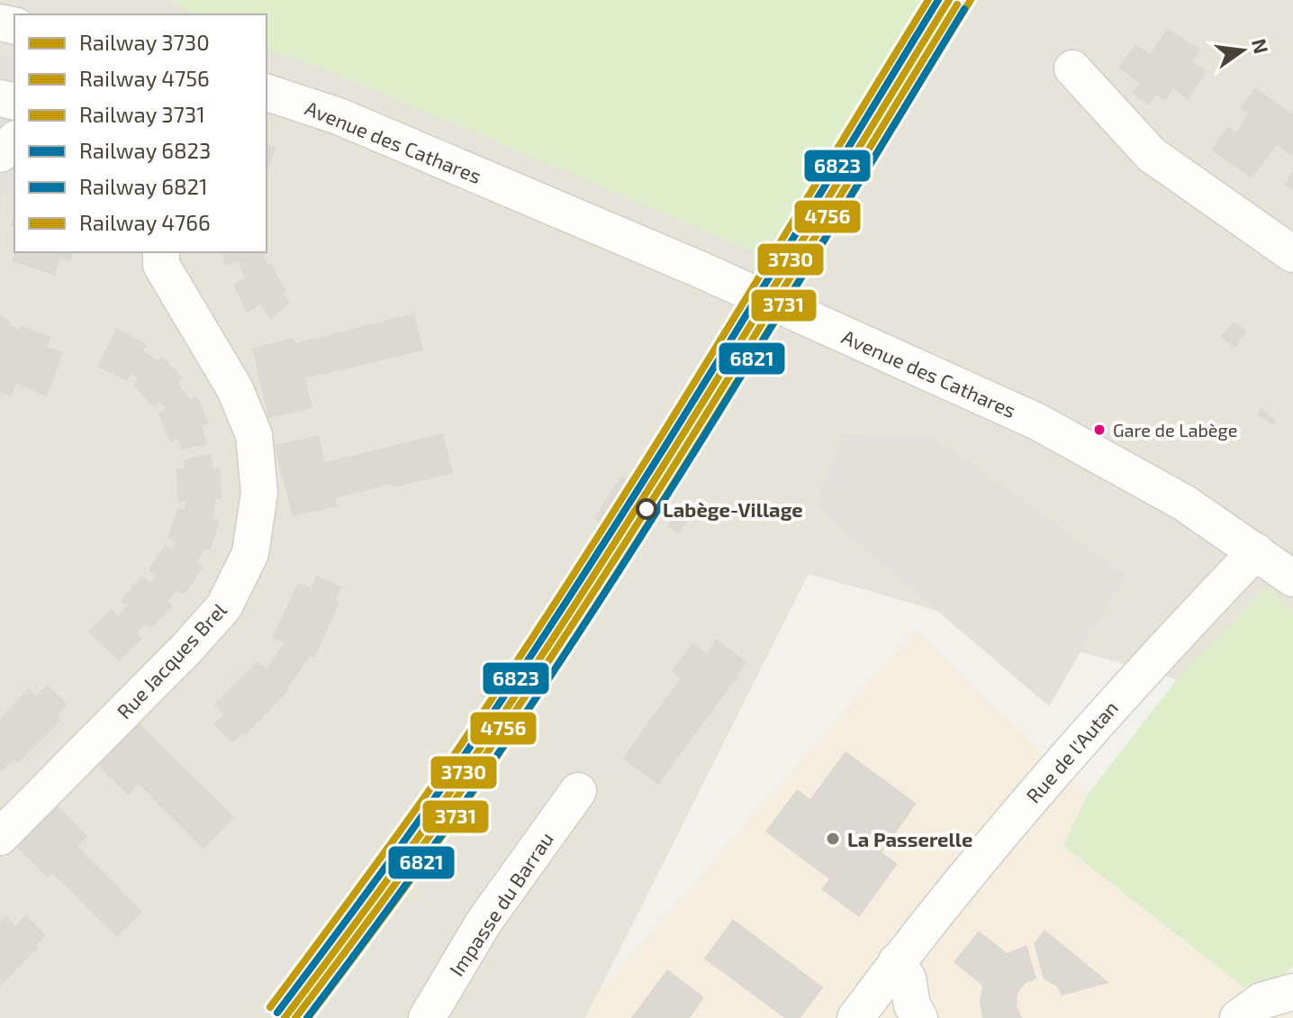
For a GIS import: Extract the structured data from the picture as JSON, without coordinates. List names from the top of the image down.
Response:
{
  "streets": {
    "street": [
      "Avenue des Cathares",
      "Rue Jacques Brel",
      "Rue de l'Autan",
      "Impasse du Barrau"
    ]
  },
  "crossings": [
    ["Avenue des Cathares", "Rue de l'Autan"]
  ],
  "places": ["Gare de Labège", "Labège-Village", "La Passerelle"],
  "lines": [
    "rail line 3730",
    "rail line 3731",
    "rail line 6823",
    "rail line 4766",
    "rail line 4756",
    "rail line 6821"
  ],
  "legend": [
    "Railway 3730",
    "Railway 4756",
    "Railway 3731",
    "Railway 6823",
    "Railway 6821",
    "Railway 4766"
  ],
  "north": "right"
}
